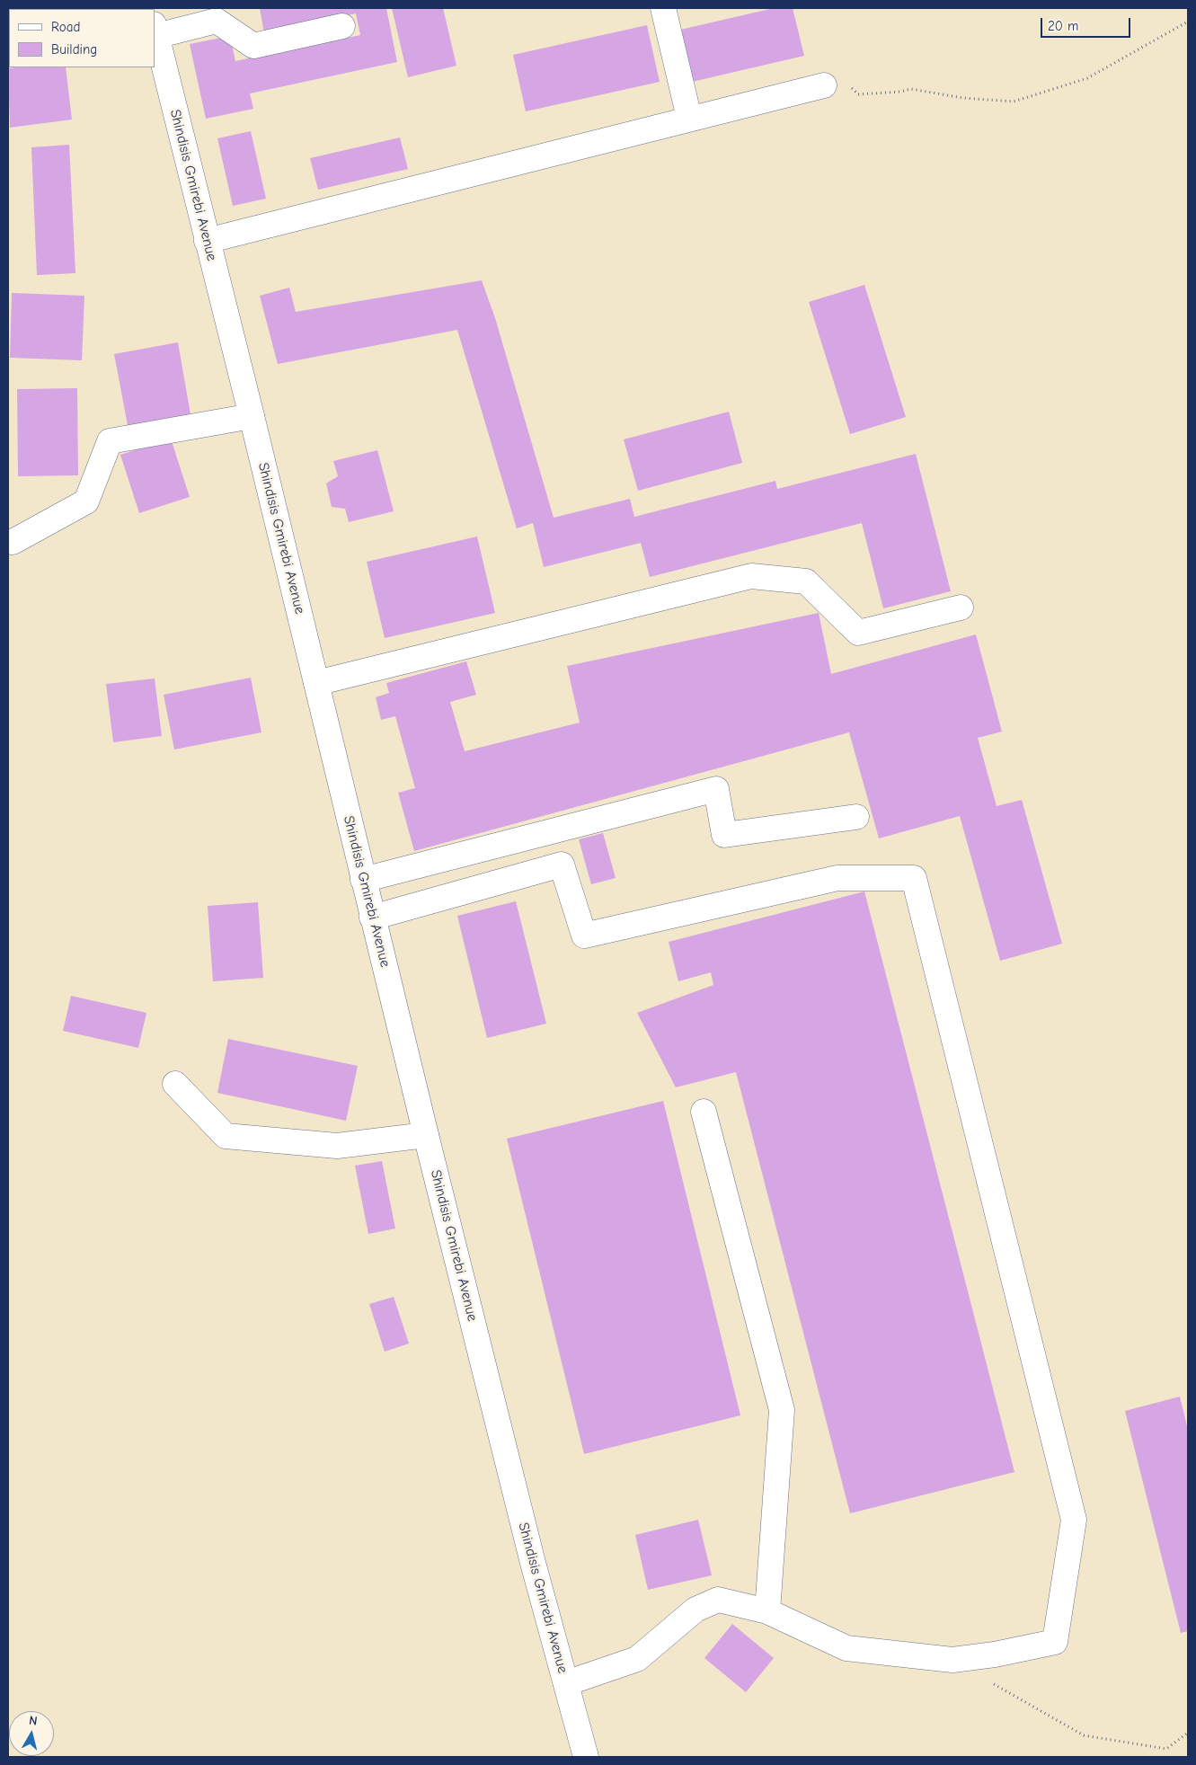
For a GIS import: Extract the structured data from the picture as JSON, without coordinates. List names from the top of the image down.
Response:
{
  "streets": {
    "main road": ["Shindisis Gmirebi Avenue"]
  },
  "legend": ["Road", "Building"],
  "scale_bar": "20 m",
  "north": "top"
}
